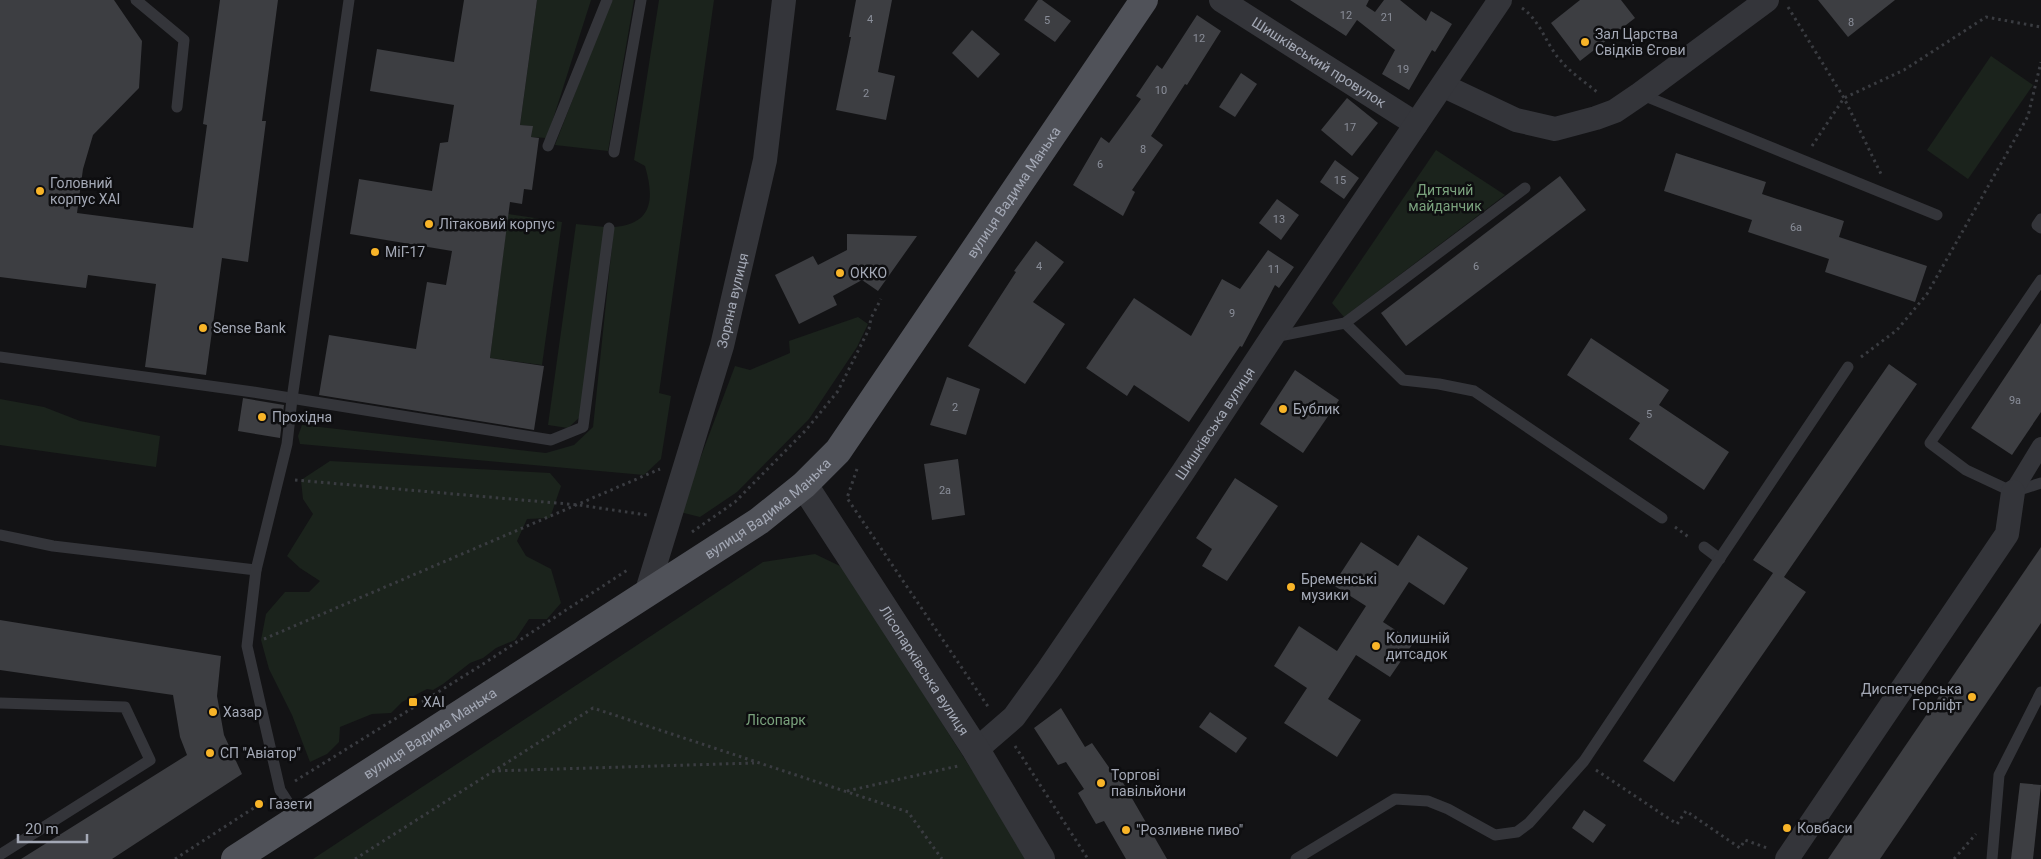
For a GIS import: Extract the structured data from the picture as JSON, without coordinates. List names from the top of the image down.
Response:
{
  "streets": {
    "main road": ["вулиця Вадима Манька"],
    "street": [
      "Шишківський провулок",
      "Зоряна вулиця",
      "Шишківська вулиця",
      "Лісопарківська вулиця"
    ]
  },
  "crossings": [
    ["Шишківський провулок", "Шишківська вулиця"],
    ["вулиця Вадима Манька", "Зоряна вулиця"],
    ["вулиця Вадима Манька", "Лісопарківська вулиця"],
    ["Шишківська вулиця", "Лісопарківська вулиця"]
  ],
  "parks": ["Дитячий майданчик", "Лісопарк"],
  "places": {
    "other": [
      "Зал Царства Свідків Єгови",
      "Головний корпус ХАІ",
      "Літаковий корпус",
      "МіГ-17",
      "ОККО",
      "Sense Bank",
      "Бублик",
      "Прохідна",
      "Бременські музики",
      "Колишній дитсадок",
      "Диспетчерська Горліфт",
      "Хазар",
      "СП \"Авіатор\"",
      "Торгові павільйони",
      "Газети",
      "Ковбаси",
      "\"Розливне пиво\""
    ],
    "transit": ["ХАІ"]
  },
  "house_numbers": [
    "12",
    "21",
    "4",
    "5",
    "8",
    "12",
    "19",
    "10",
    "2",
    "17",
    "8",
    "6",
    "15",
    "13",
    "6а",
    "4",
    "6",
    "11",
    "9",
    "9а",
    "2",
    "5",
    "2а"
  ],
  "scale_bar": "20 m"
}
